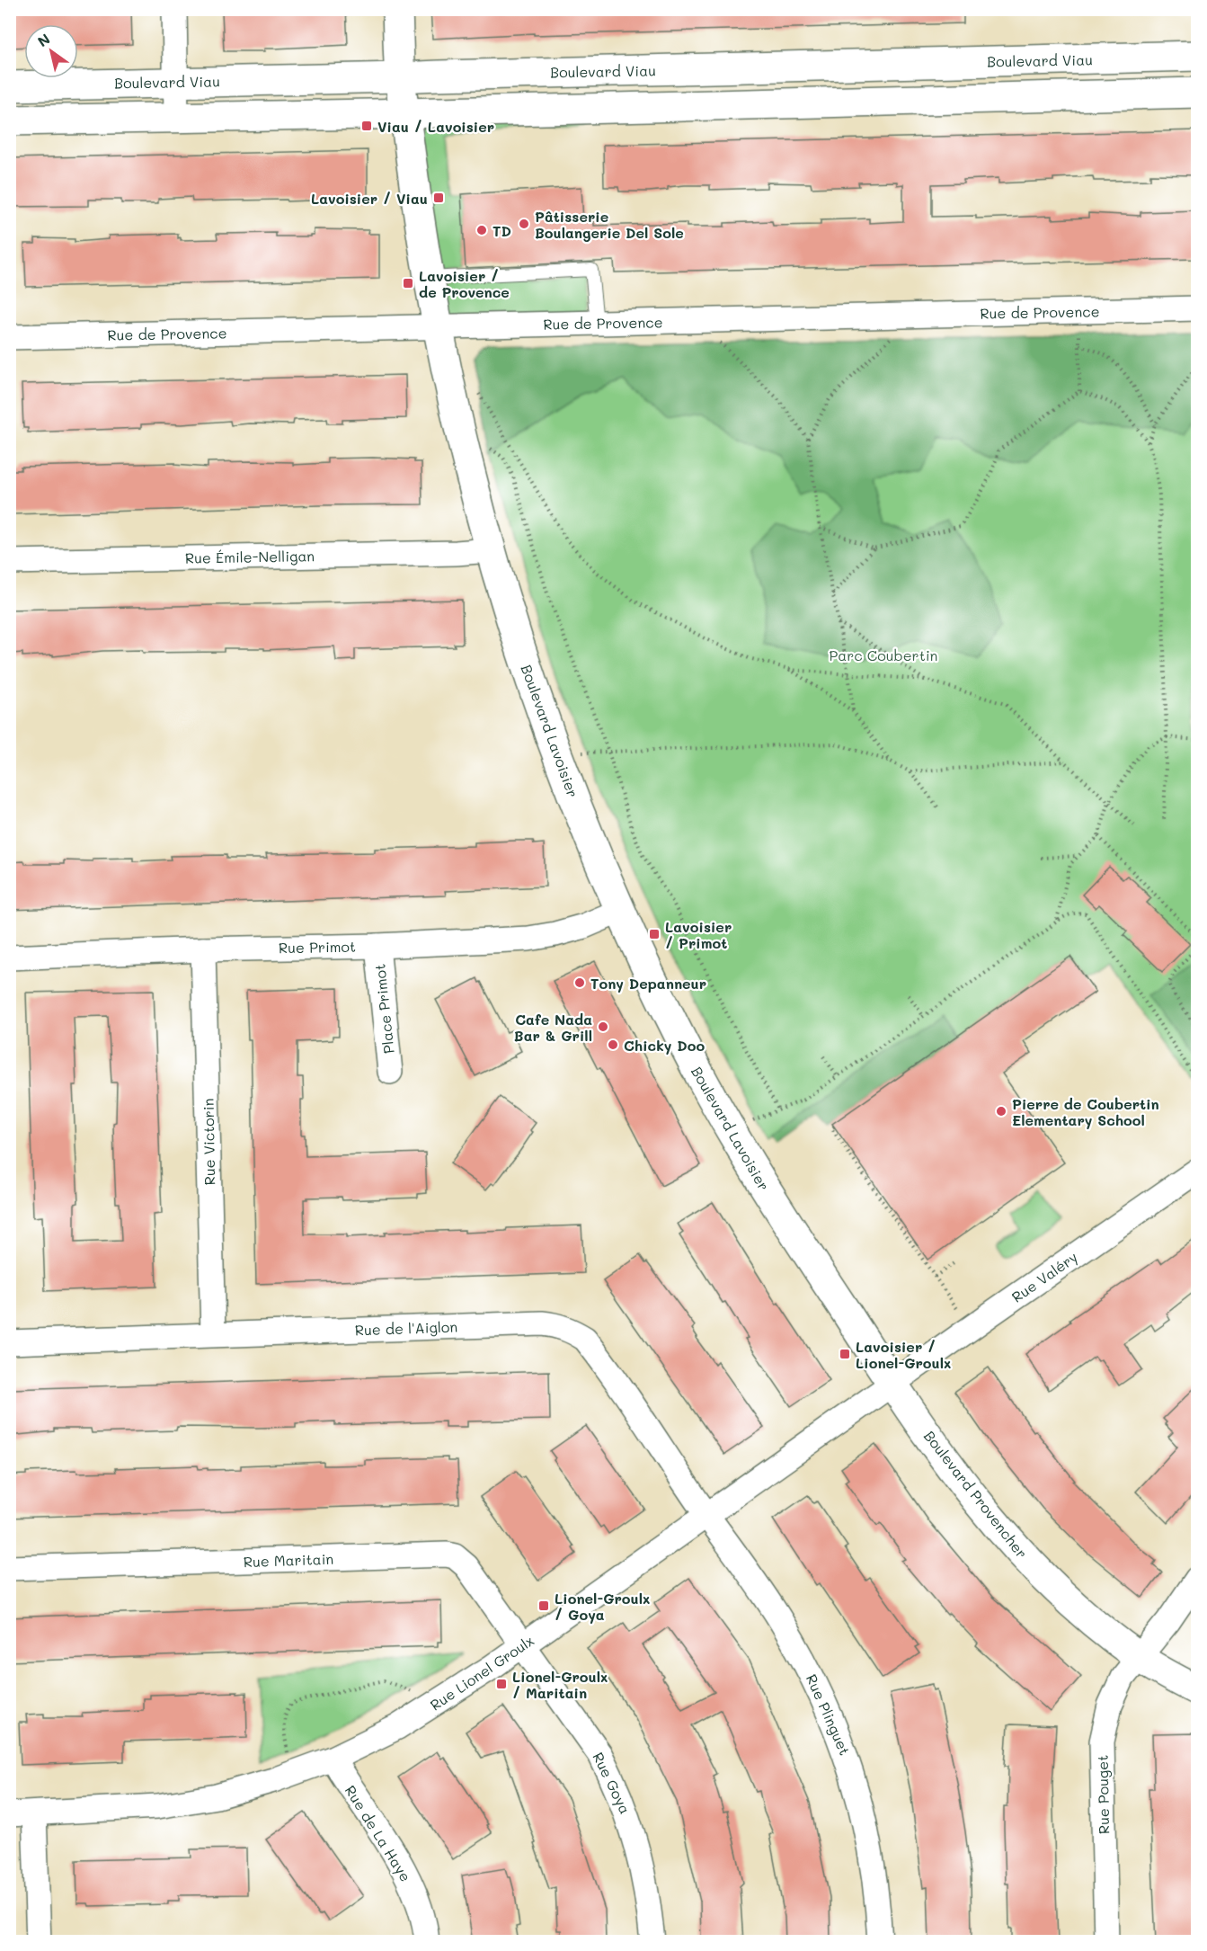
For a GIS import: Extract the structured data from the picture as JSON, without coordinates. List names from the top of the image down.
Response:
{
  "streets": {
    "main road": ["Boulevard Viau", "Boulevard Lavoisier", "Boulevard Provencher"],
    "street": [
      "Rue de Provence",
      "Rue Émile-Nelligan",
      "Rue Primot",
      "Place Primot",
      "Rue Victorin",
      "Rue Valéry",
      "Rue de l'Aiglon",
      "Rue Maritain",
      "Rue Lionel Groulx",
      "Rue Plinguet",
      "Rue Goya",
      "Rue Pouget",
      "Rue de La Haye"
    ]
  },
  "crossings": [
    ["Boulevard Viau", "Boulevard Lavoisier"],
    ["Rue de Provence", "Boulevard Lavoisier"],
    ["Rue Émile-Nelligan", "Boulevard Lavoisier"],
    ["Boulevard Lavoisier", "Rue Primot"],
    ["Boulevard Lavoisier", "Rue Valéry"],
    ["Boulevard Lavoisier", "Boulevard Provencher"],
    ["Boulevard Lavoisier", "Rue Lionel Groulx"],
    ["Rue Primot", "Place Primot"],
    ["Rue Primot", "Rue Victorin"],
    ["Rue Victorin", "Rue de l'Aiglon"],
    ["Rue Valéry", "Boulevard Provencher"],
    ["Rue Valéry", "Rue Lionel Groulx"],
    ["Rue de l'Aiglon", "Rue Lionel Groulx"],
    ["Rue de l'Aiglon", "Rue Plinguet"],
    ["Boulevard Provencher", "Rue Lionel Groulx"],
    ["Boulevard Provencher", "Rue Pouget"],
    ["Rue Maritain", "Rue Lionel Groulx"],
    ["Rue Maritain", "Rue Goya"],
    ["Rue Lionel Groulx", "Rue Plinguet"],
    ["Rue Lionel Groulx", "Rue Goya"],
    ["Rue Lionel Groulx", "Rue de La Haye"]
  ],
  "parks": ["Parc Coubertin"],
  "places": {
    "transit": [
      "Viau / Lavoisier",
      "Lavoisier / Viau",
      "Lavoisier / de Provence",
      "Lavoisier / Primot",
      "Lavoisier / Lionel-Groulx",
      "Lionel-Groulx / Goya",
      "Lionel-Groulx / Maritain"
    ],
    "other": [
      "Pâtisserie Boulangerie Del Sole",
      "TD",
      "Tony Depanneur",
      "Cafe Nada Bar & Grill",
      "Chicky Doo",
      "Pierre de Coubertin Elementary School"
    ]
  },
  "north": "top left"
}
